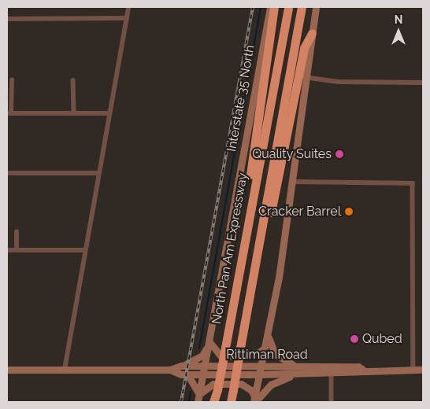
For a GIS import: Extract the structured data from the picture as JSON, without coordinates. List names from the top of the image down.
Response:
{
  "streets": {
    "highway": ["North Pan Am Expressway"],
    "main road": ["Interstate 35 North", "Rittiman Road"]
  },
  "crossings": [
    ["Interstate 35 North", "Rittiman Road"]
  ],
  "places": ["Quality Suites", "Cracker Barrel", "Qubed"],
  "north": "top"
}
